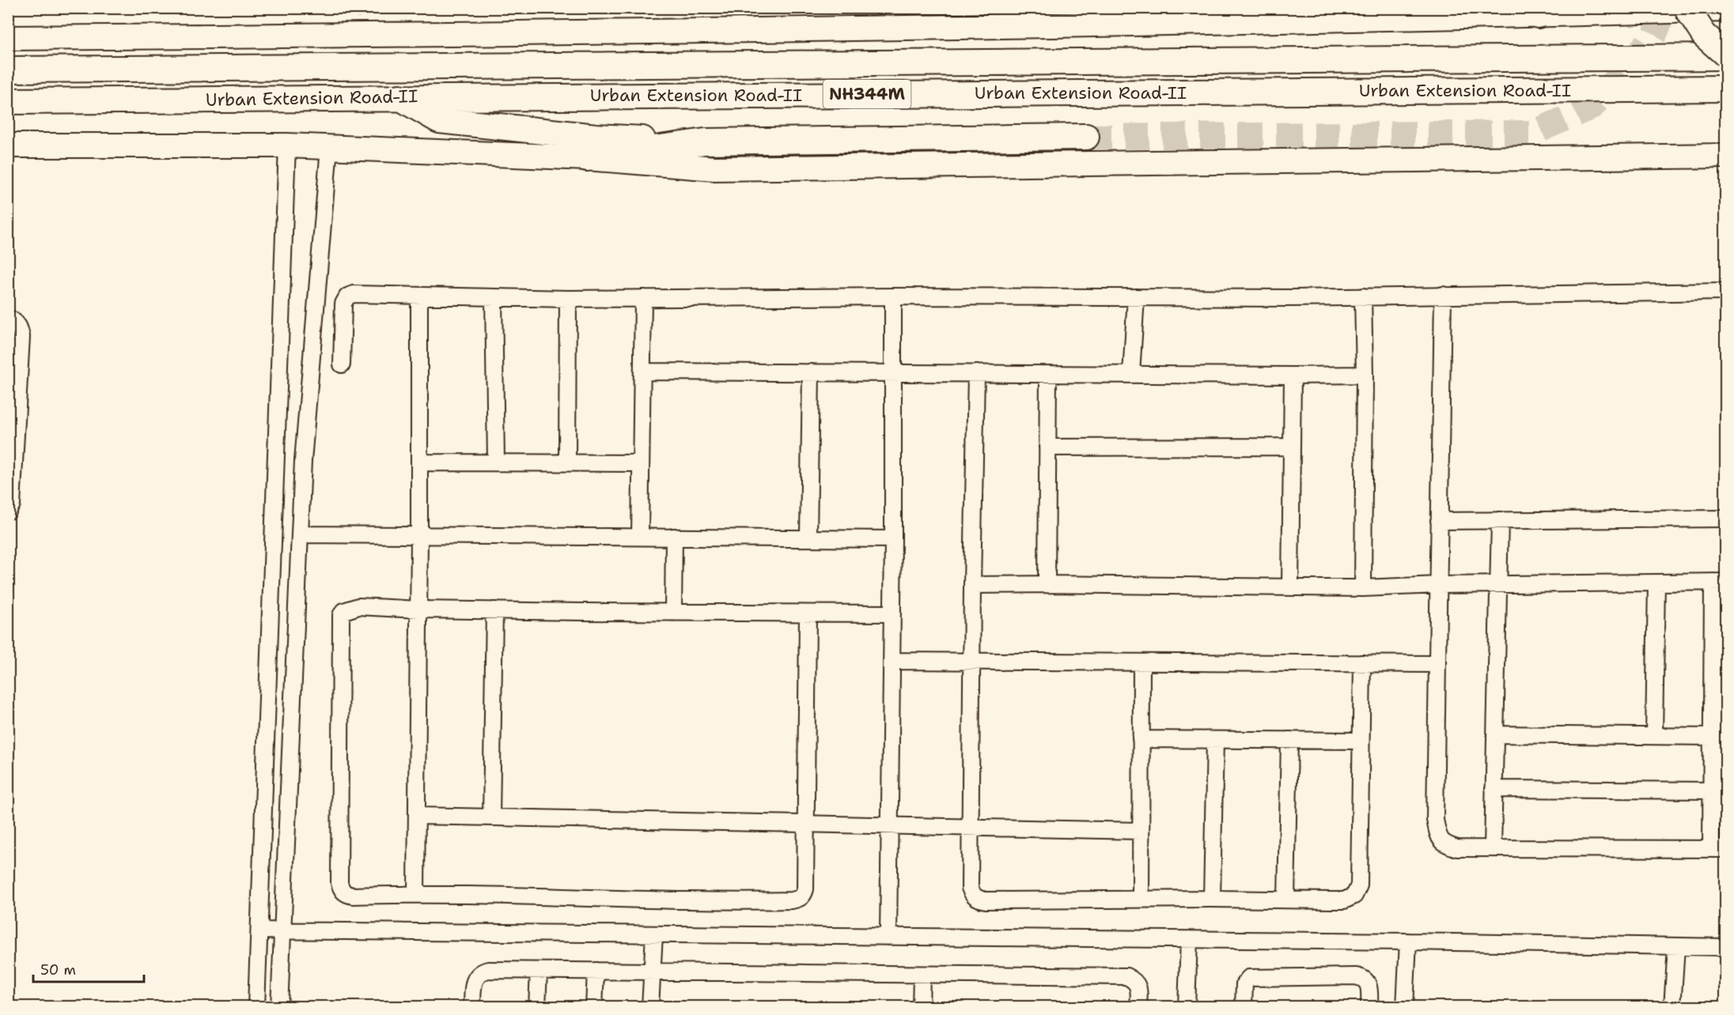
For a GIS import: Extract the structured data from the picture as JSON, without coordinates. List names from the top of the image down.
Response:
{
  "streets": {
    "highway": ["Urban Extension Road-II", "NH344M"]
  },
  "scale_bar": "50 m"
}
